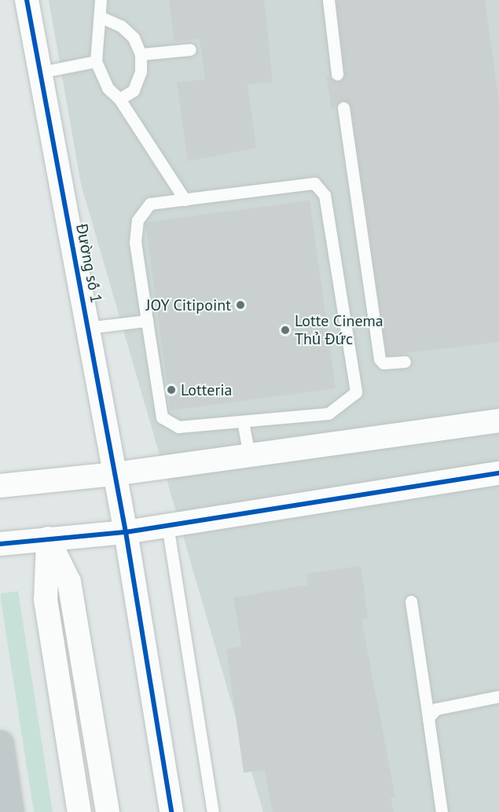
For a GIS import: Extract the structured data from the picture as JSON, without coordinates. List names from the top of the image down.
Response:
{
  "streets": {
    "street": ["Đường số 1"]
  },
  "places": ["JOY Citipoint", "Lotte Cinema Thủ Đức", "Lotteria"]
}
